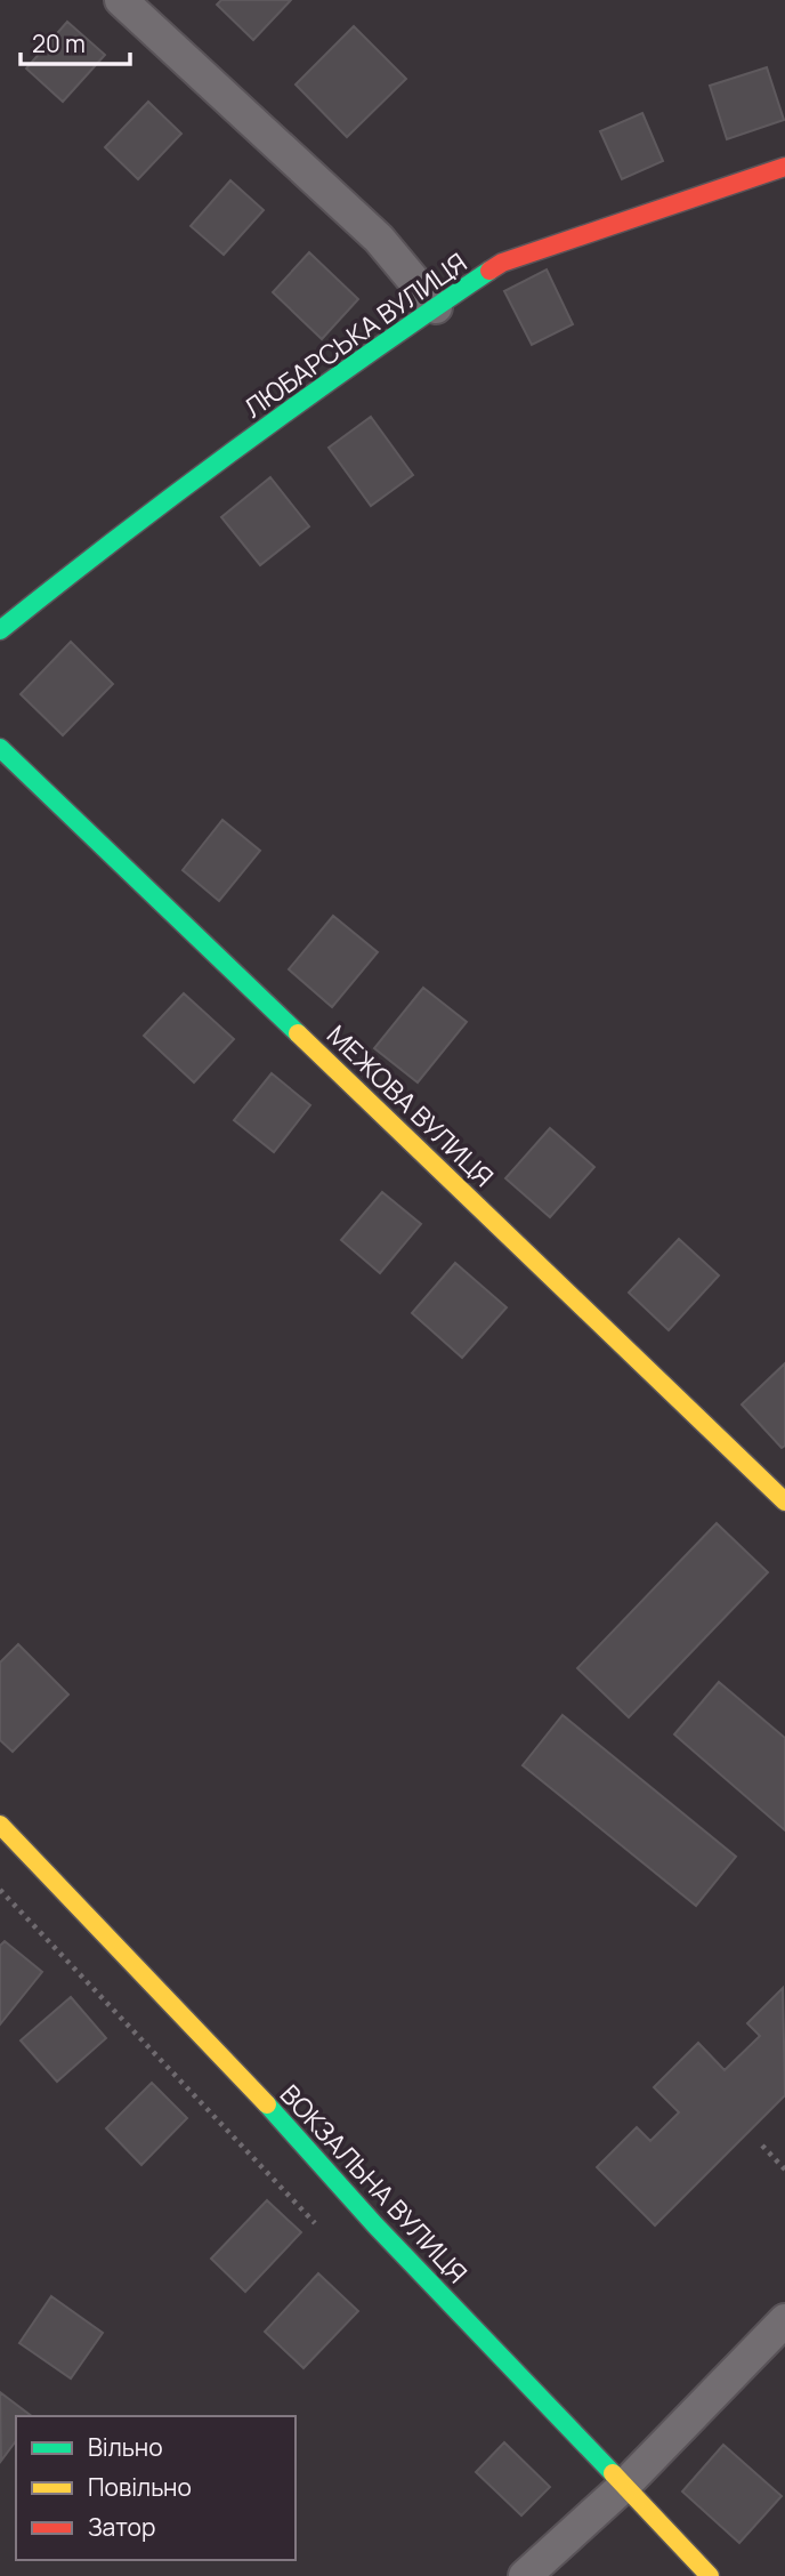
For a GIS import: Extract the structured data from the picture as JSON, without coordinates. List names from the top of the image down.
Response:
{
  "streets": {
    "street": ["ЛЮБАРСЬКА ВУЛИЦЯ", "МЕЖОВА ВУЛИЦЯ", "ВОКЗАЛЬНА ВУЛИЦЯ"]
  },
  "legend": ["Вільно", "Повільно", "Затор"],
  "scale_bar": "20 m"
}
